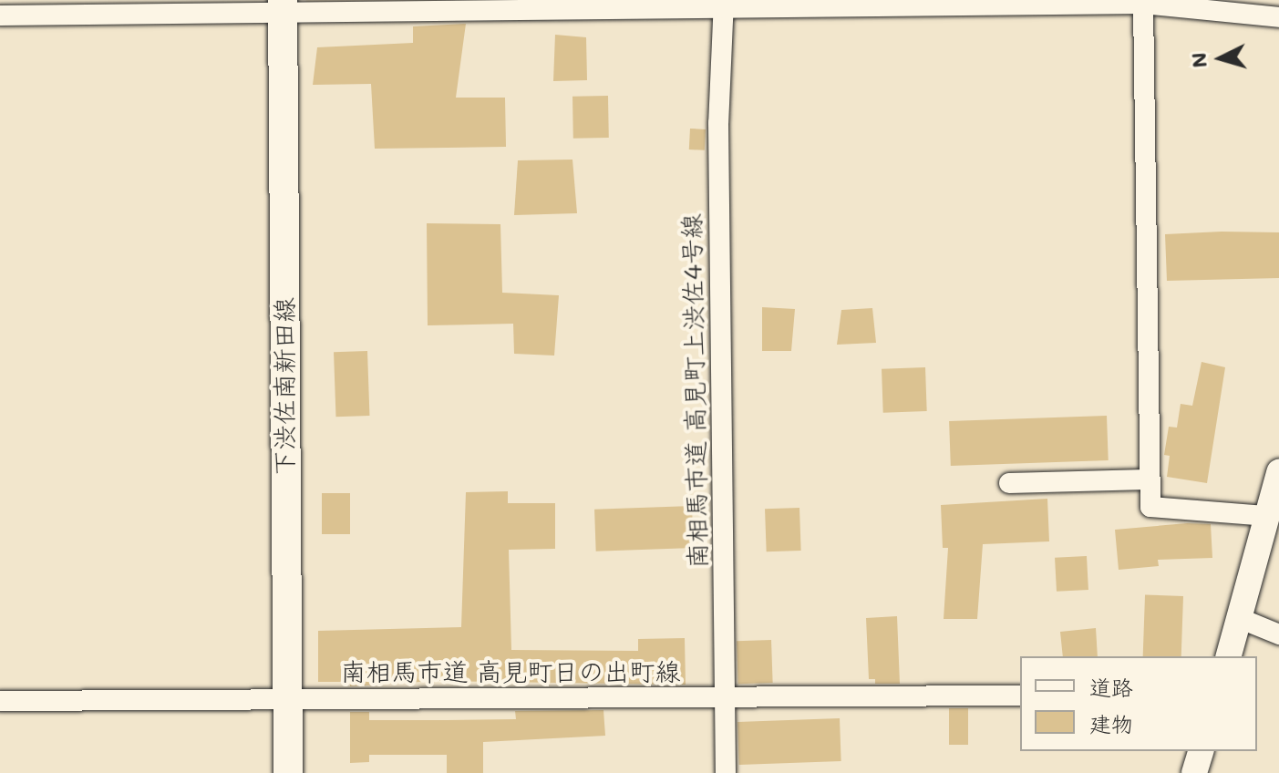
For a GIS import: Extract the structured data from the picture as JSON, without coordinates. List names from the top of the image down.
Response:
{
  "streets": {
    "main road": ["下渋佐南新田線"],
    "street": ["南相馬市道 高見町上渋佐4号線", "南相馬市道 高見町日の出町線"]
  },
  "crossings": [
    ["下渋佐南新田線", "南相馬市道 高見町日の出町線"],
    ["南相馬市道 高見町上渋佐4号線", "南相馬市道 高見町日の出町線"]
  ],
  "legend": ["道路", "建物"],
  "north": "left"
}
